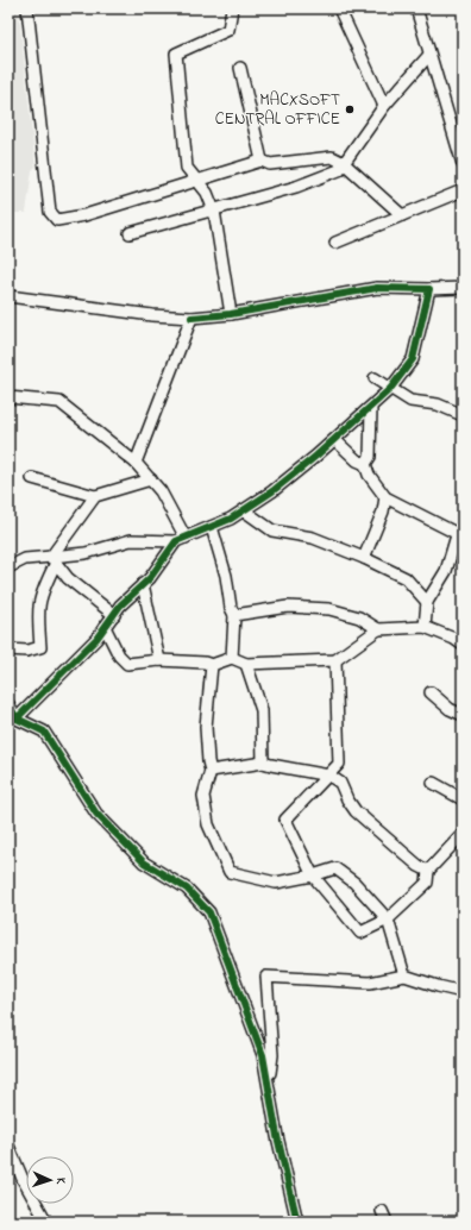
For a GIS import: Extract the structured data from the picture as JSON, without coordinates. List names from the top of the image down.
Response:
{
  "places": ["MACXSOFT CENTRAL OFFICE"],
  "north": "right"
}
